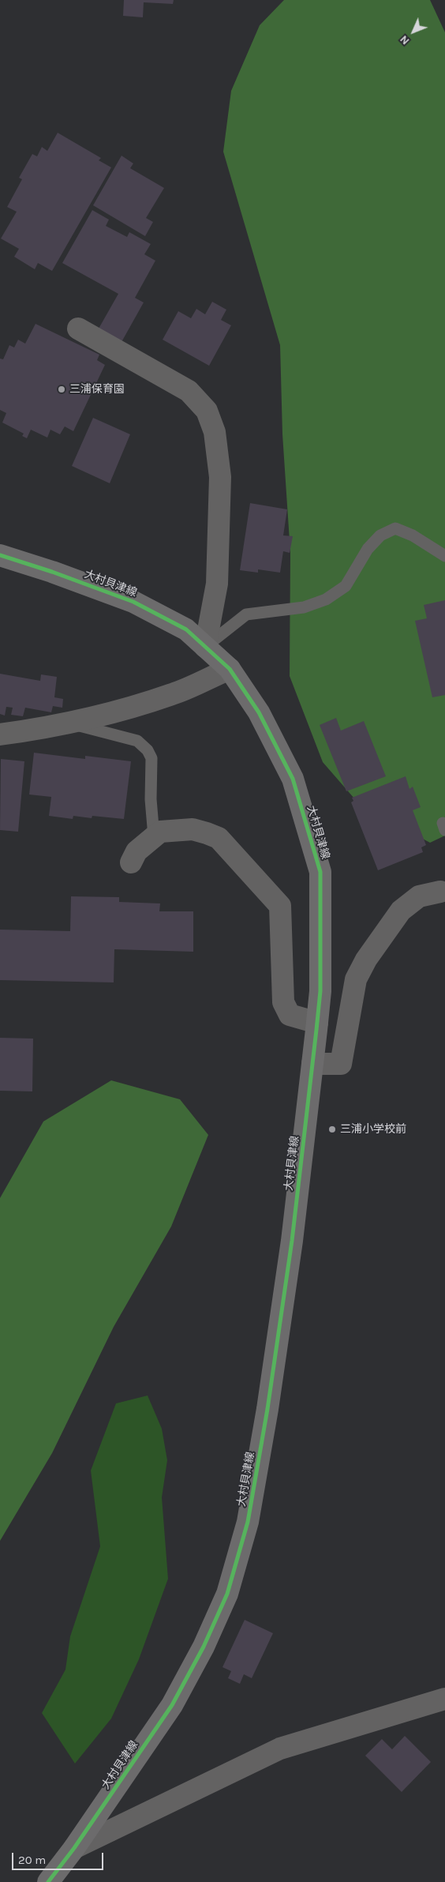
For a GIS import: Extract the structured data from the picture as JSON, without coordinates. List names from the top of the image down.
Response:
{
  "streets": {
    "main road": ["大村貝津線"]
  },
  "places": ["三浦保育園", "三浦小学校前"],
  "scale_bar": "20 m",
  "north": "bottom left"
}
